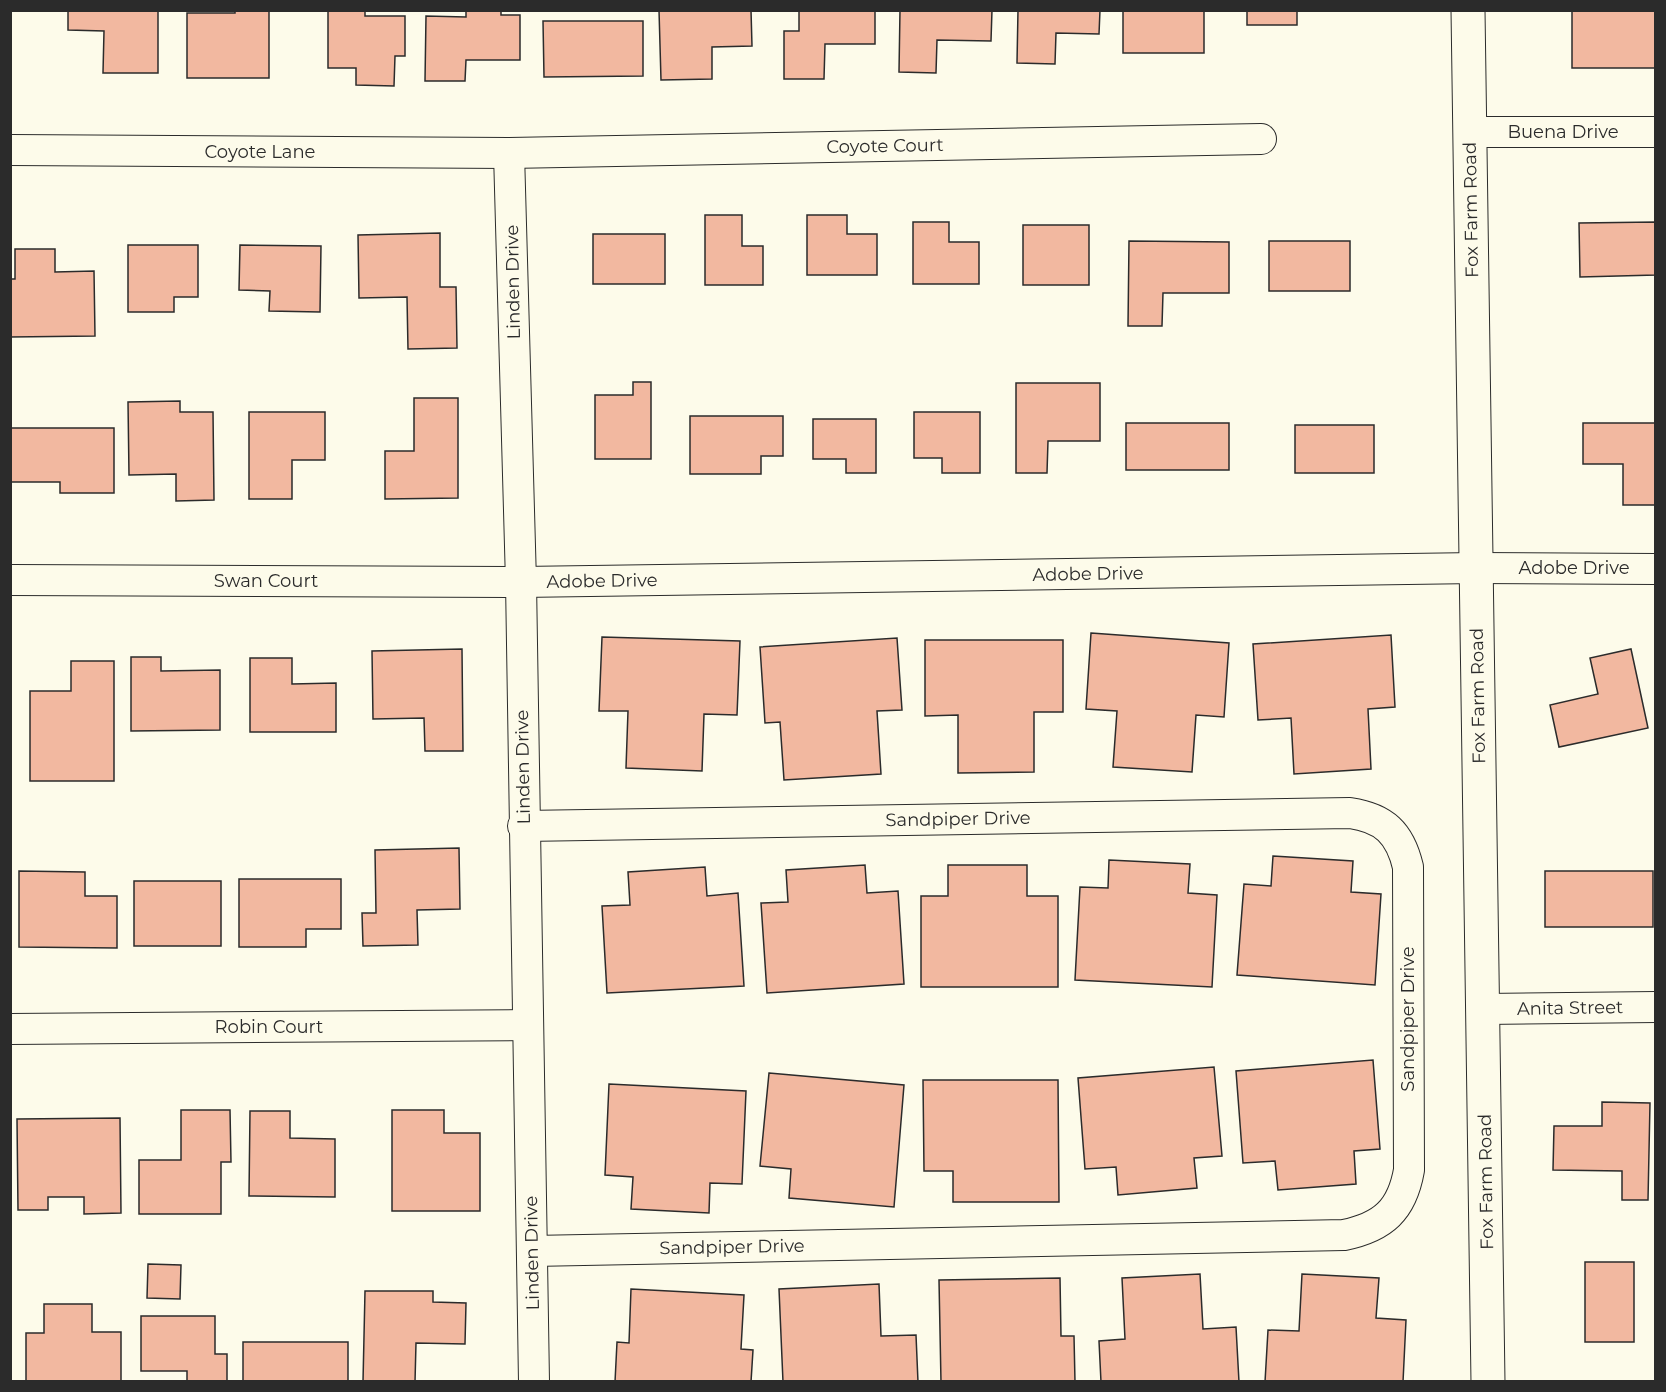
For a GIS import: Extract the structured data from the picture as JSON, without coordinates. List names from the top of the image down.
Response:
{
  "streets": {
    "street": [
      "Buena Drive",
      "Coyote Court",
      "Coyote Lane",
      "Fox Farm Road",
      "Linden Drive",
      "Adobe Drive",
      "Swan Court",
      "Sandpiper Drive",
      "Anita Street",
      "Robin Court"
    ]
  },
  "crossings": [
    ["Buena Drive", "Fox Farm Road"],
    ["Coyote Court", "Coyote Lane"],
    ["Coyote Court", "Linden Drive"],
    ["Coyote Lane", "Linden Drive"],
    ["Fox Farm Road", "Adobe Drive"],
    ["Fox Farm Road", "Anita Street"],
    ["Linden Drive", "Adobe Drive"],
    ["Linden Drive", "Swan Court"],
    ["Linden Drive", "Sandpiper Drive"],
    ["Linden Drive", "Robin Court"],
    ["Adobe Drive", "Swan Court"]
  ]
}
